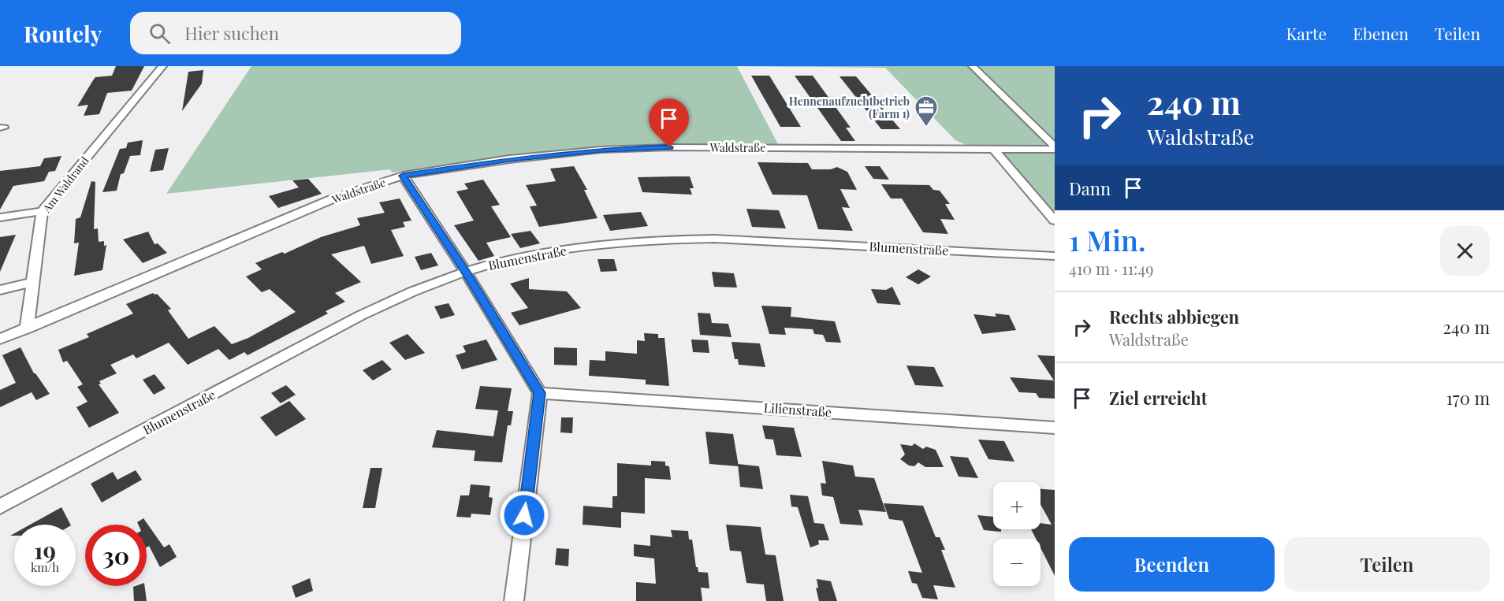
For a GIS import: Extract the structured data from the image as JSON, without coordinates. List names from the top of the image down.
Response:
{
  "streets": {
    "street": [
      "Waldstraße",
      "Am Waldrand",
      "Blumenstraße",
      "Lilienstraße"
    ]
  },
  "crossings": [
    ["Waldstraße", "Am Waldrand"]
  ],
  "places": {
    "office": ["Hennenaufzuchtbetrieb (Farm 1)"]
  },
  "page": {
    "header": "Routely",
    "search": "Hier suchen",
    "nav": ["Karte", "Ebenen", "Teilen"],
    "turn": ["240 m", "Waldstraße"],
    "then": "Dann",
    "heading": ["1 Min.", "410 m · 11:49"],
    "list": [
      {
        "name": "Rechts abbiegen",
        "note": "Waldstraße",
        "value": "240 m"
      },
      {
        "name": "Ziel erreicht",
        "value": "170 m"
      }
    ],
    "map_buttons": ["+", "−"],
    "speed": "19 km/h",
    "limit": "30",
    "buttons": ["Beenden", "Teilen"]
  }
}
